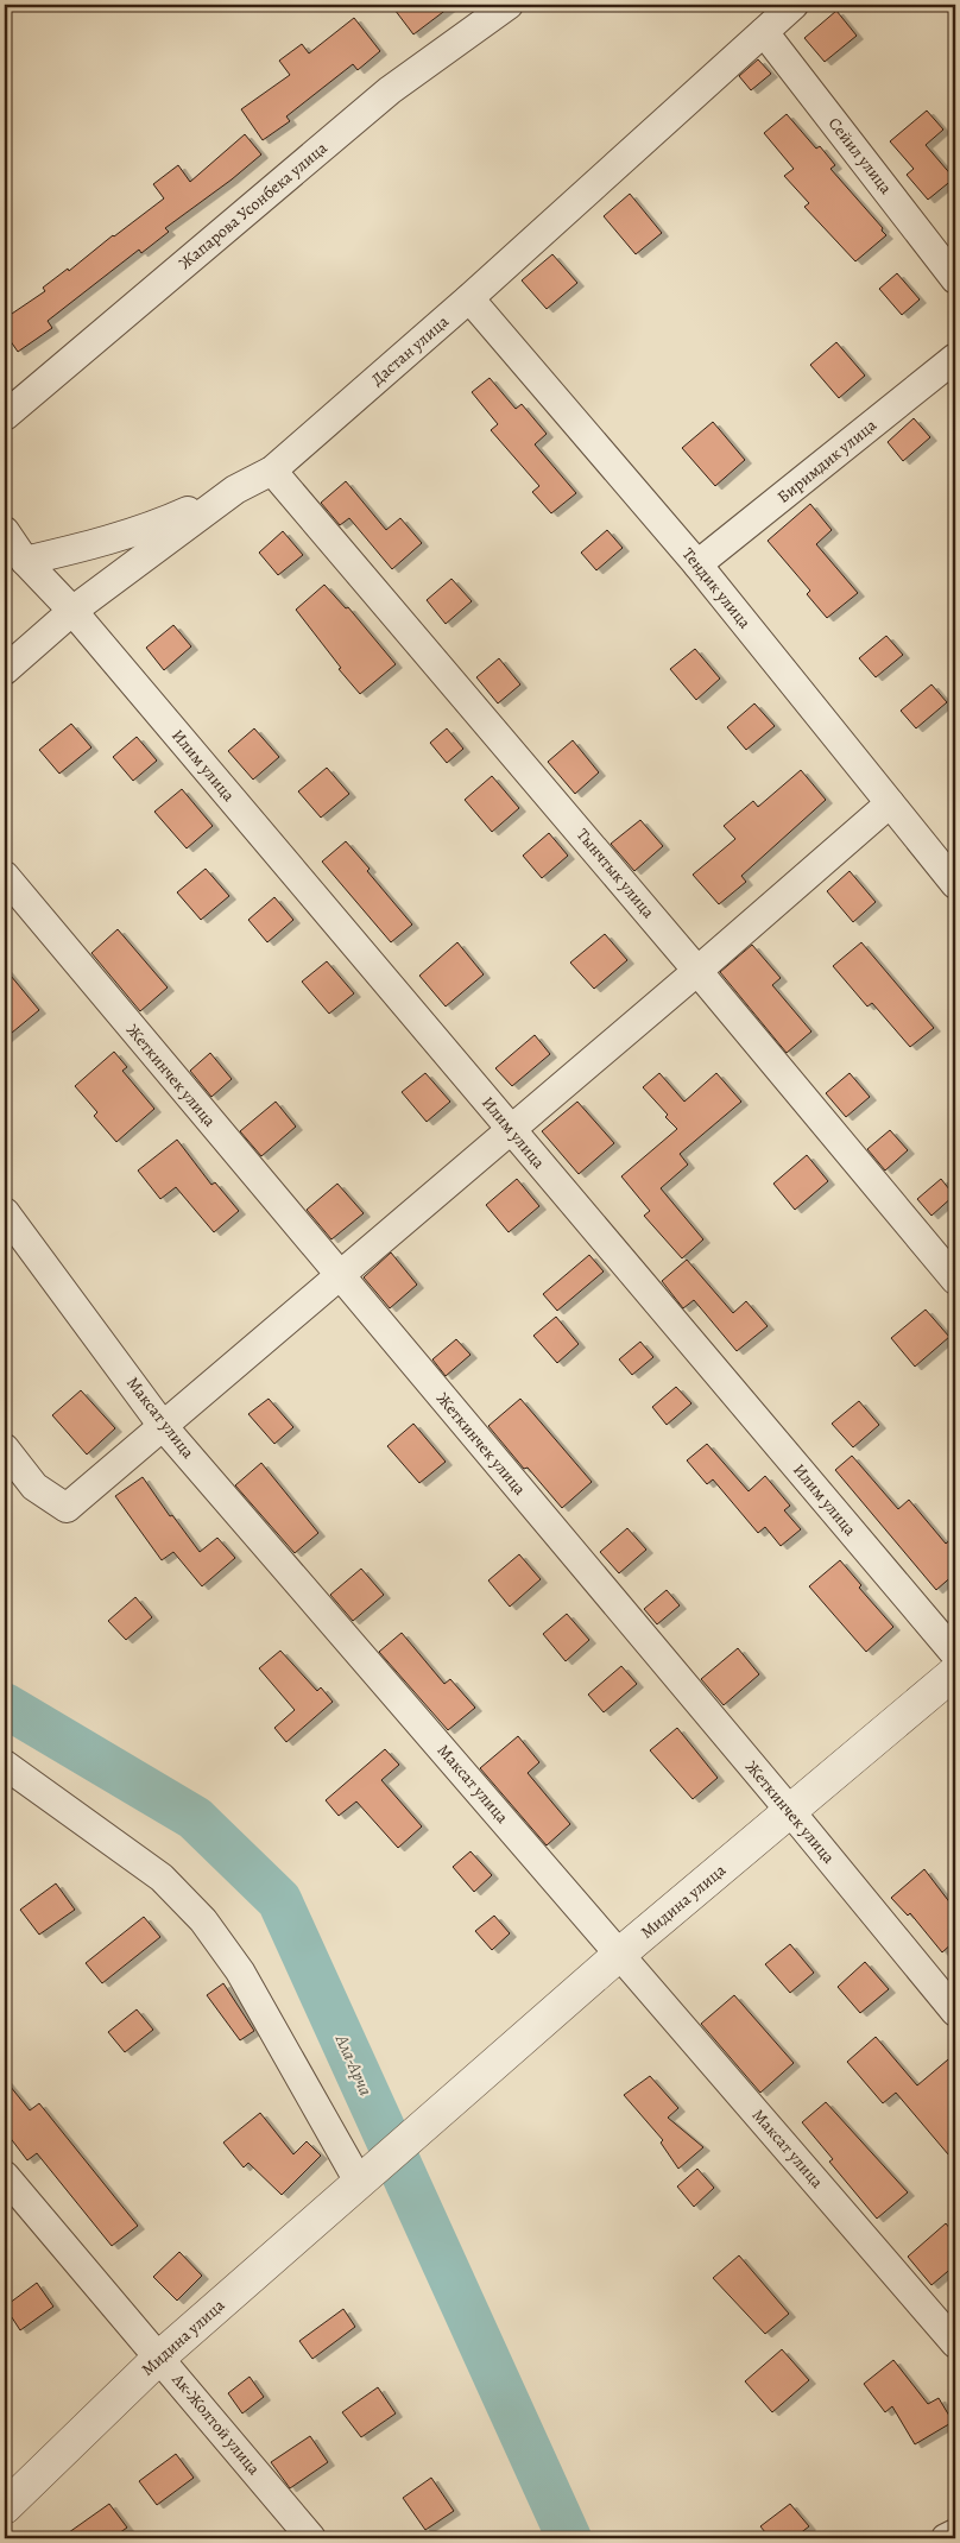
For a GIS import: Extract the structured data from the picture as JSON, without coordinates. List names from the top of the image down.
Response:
{
  "streets": {
    "street": [
      "Сейил улица",
      "Жапарова Усонбека улица",
      "Дастан улица",
      "Биримдик улица",
      "Тендик улица",
      "Илим улица",
      "Тынчтык улица",
      "Жеткинчек улица",
      "Максат улица",
      "Мидина улица",
      "Ак-Жолтой улица"
    ]
  },
  "crossings": [
    ["Сейил улица", "Дастан улица"],
    ["Дастан улица", "Тендик улица"],
    ["Дастан улица", "Илим улица"],
    ["Дастан улица", "Тынчтык улица"],
    ["Биримдик улица", "Тендик улица"],
    ["Жеткинчек улица", "Мидина улица"],
    ["Максат улица", "Мидина улица"],
    ["Мидина улица", "Ак-Жолтой улица"]
  ],
  "water": ["Ала-Арча"]
}
